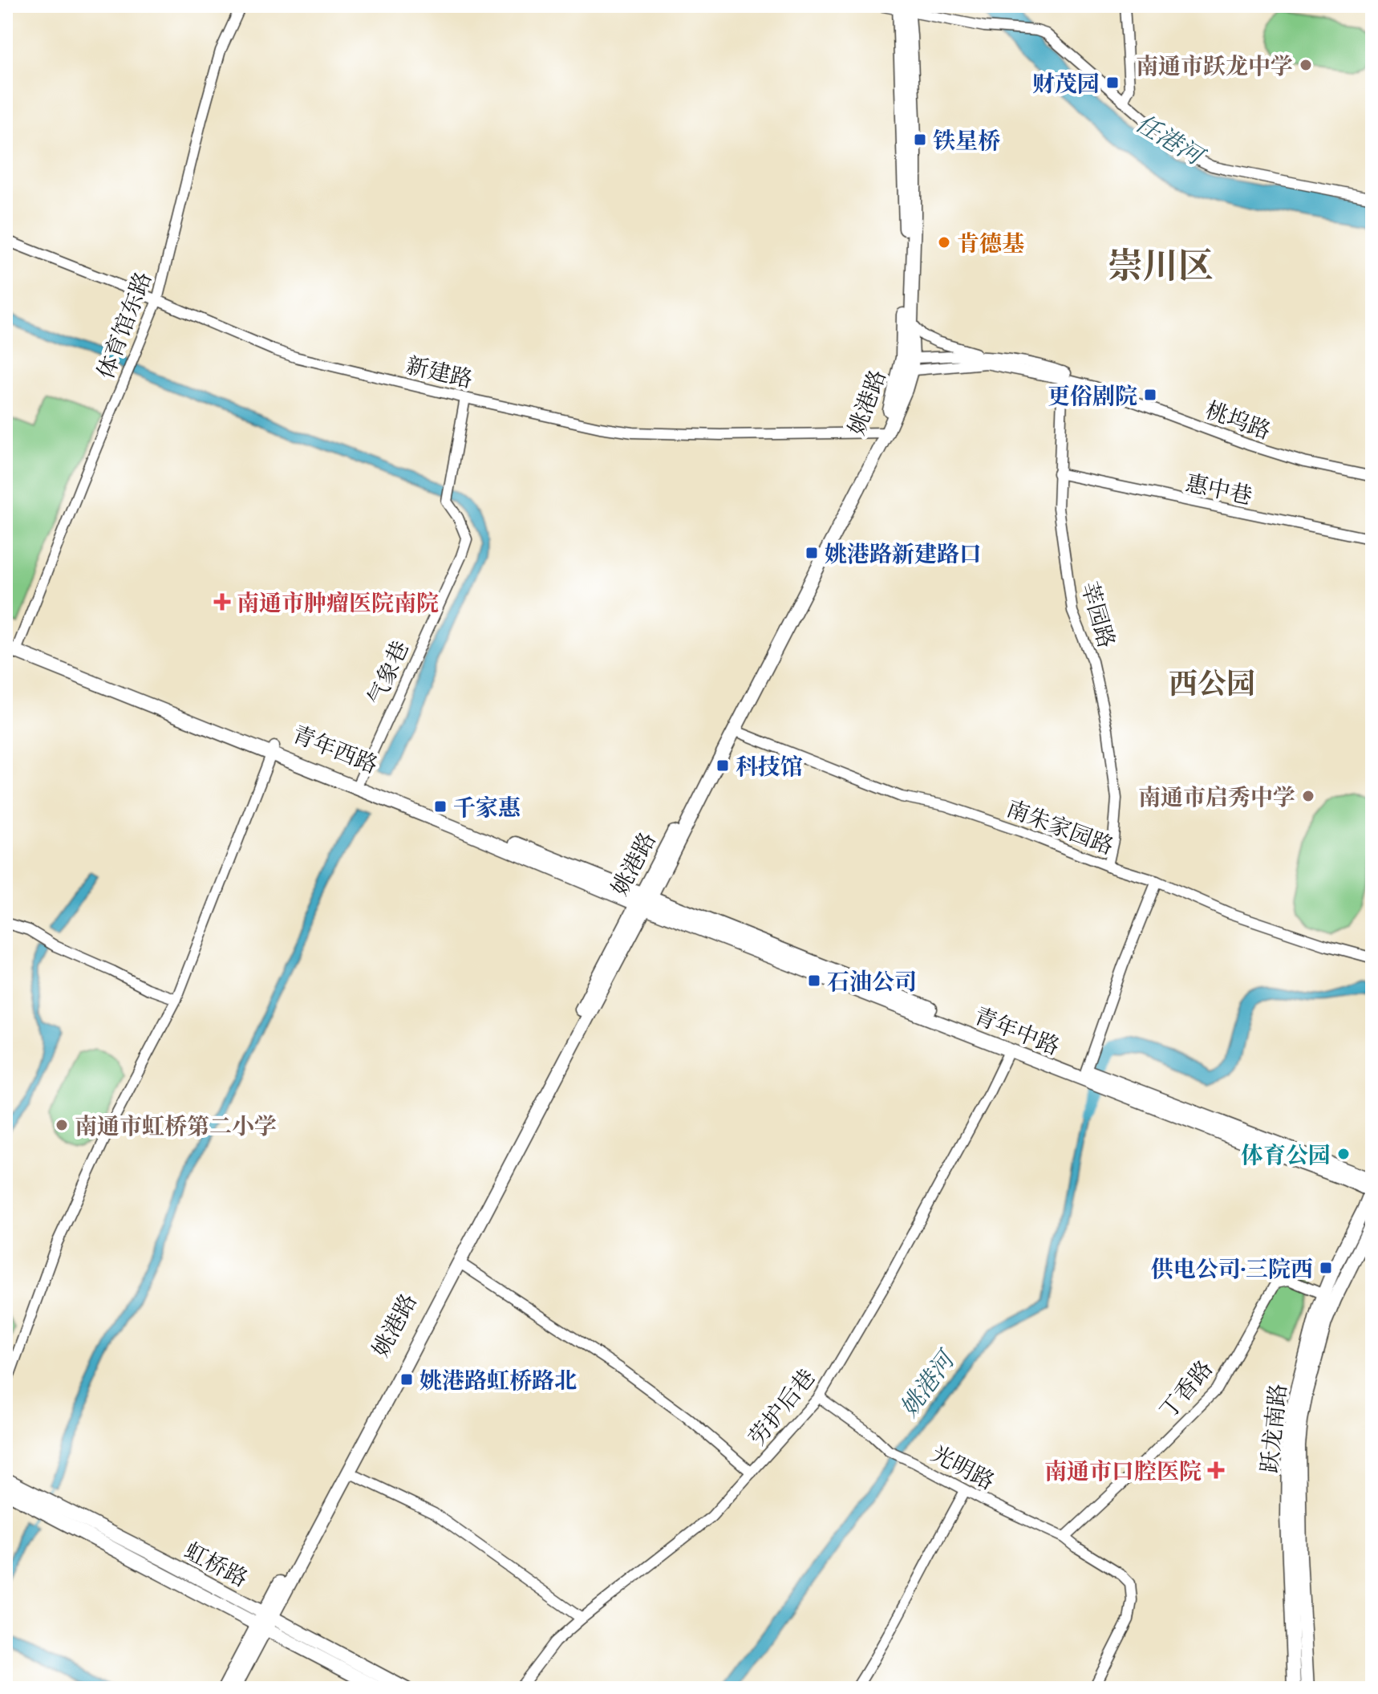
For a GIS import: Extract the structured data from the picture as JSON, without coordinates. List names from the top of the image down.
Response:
{
  "streets": {
    "main road": [
      "姚港路",
      "青年西路",
      "青年中路",
      "跃龙南路",
      "虹桥路"
    ],
    "street": [
      "体育馆东路",
      "新建路",
      "桃坞路",
      "惠中巷",
      "莘园路",
      "气象巷",
      "南朱家园路",
      "丁香路",
      "劳护后巷",
      "光明路"
    ]
  },
  "crossings": [
    ["体育馆东路", "新建路"],
    ["体育馆东路", "青年西路"],
    ["新建路", "姚港路"],
    ["新建路", "气象巷"],
    ["姚港路", "桃坞路"],
    ["姚港路", "青年西路"],
    ["姚港路", "南朱家园路"],
    ["姚港路", "青年中路"],
    ["姚港路", "虹桥路"],
    ["桃坞路", "莘园路"],
    ["惠中巷", "莘园路"],
    ["莘园路", "南朱家园路"],
    ["气象巷", "青年西路"],
    ["青年西路", "青年中路"],
    ["青年中路", "劳护后巷"],
    ["青年中路", "跃龙南路"],
    ["丁香路", "跃龙南路"],
    ["丁香路", "光明路"],
    ["劳护后巷", "光明路"]
  ],
  "districts": ["崇川区", "西公园"],
  "water": ["任港河", "姚港河"],
  "places": {
    "other": [
      "南通市跃龙中学",
      "肯德基",
      "南通市启秀中学",
      "南通市虹桥第二小学",
      "体育公园"
    ],
    "transit": [
      "财茂园",
      "铁星桥",
      "更俗剧院",
      "姚港路新建路口",
      "科技馆",
      "千家惠",
      "石油公司",
      "供电公司·三院西",
      "姚港路虹桥路北"
    ],
    "health": ["南通市肿瘤医院南院", "南通市口腔医院"]
  }
}
